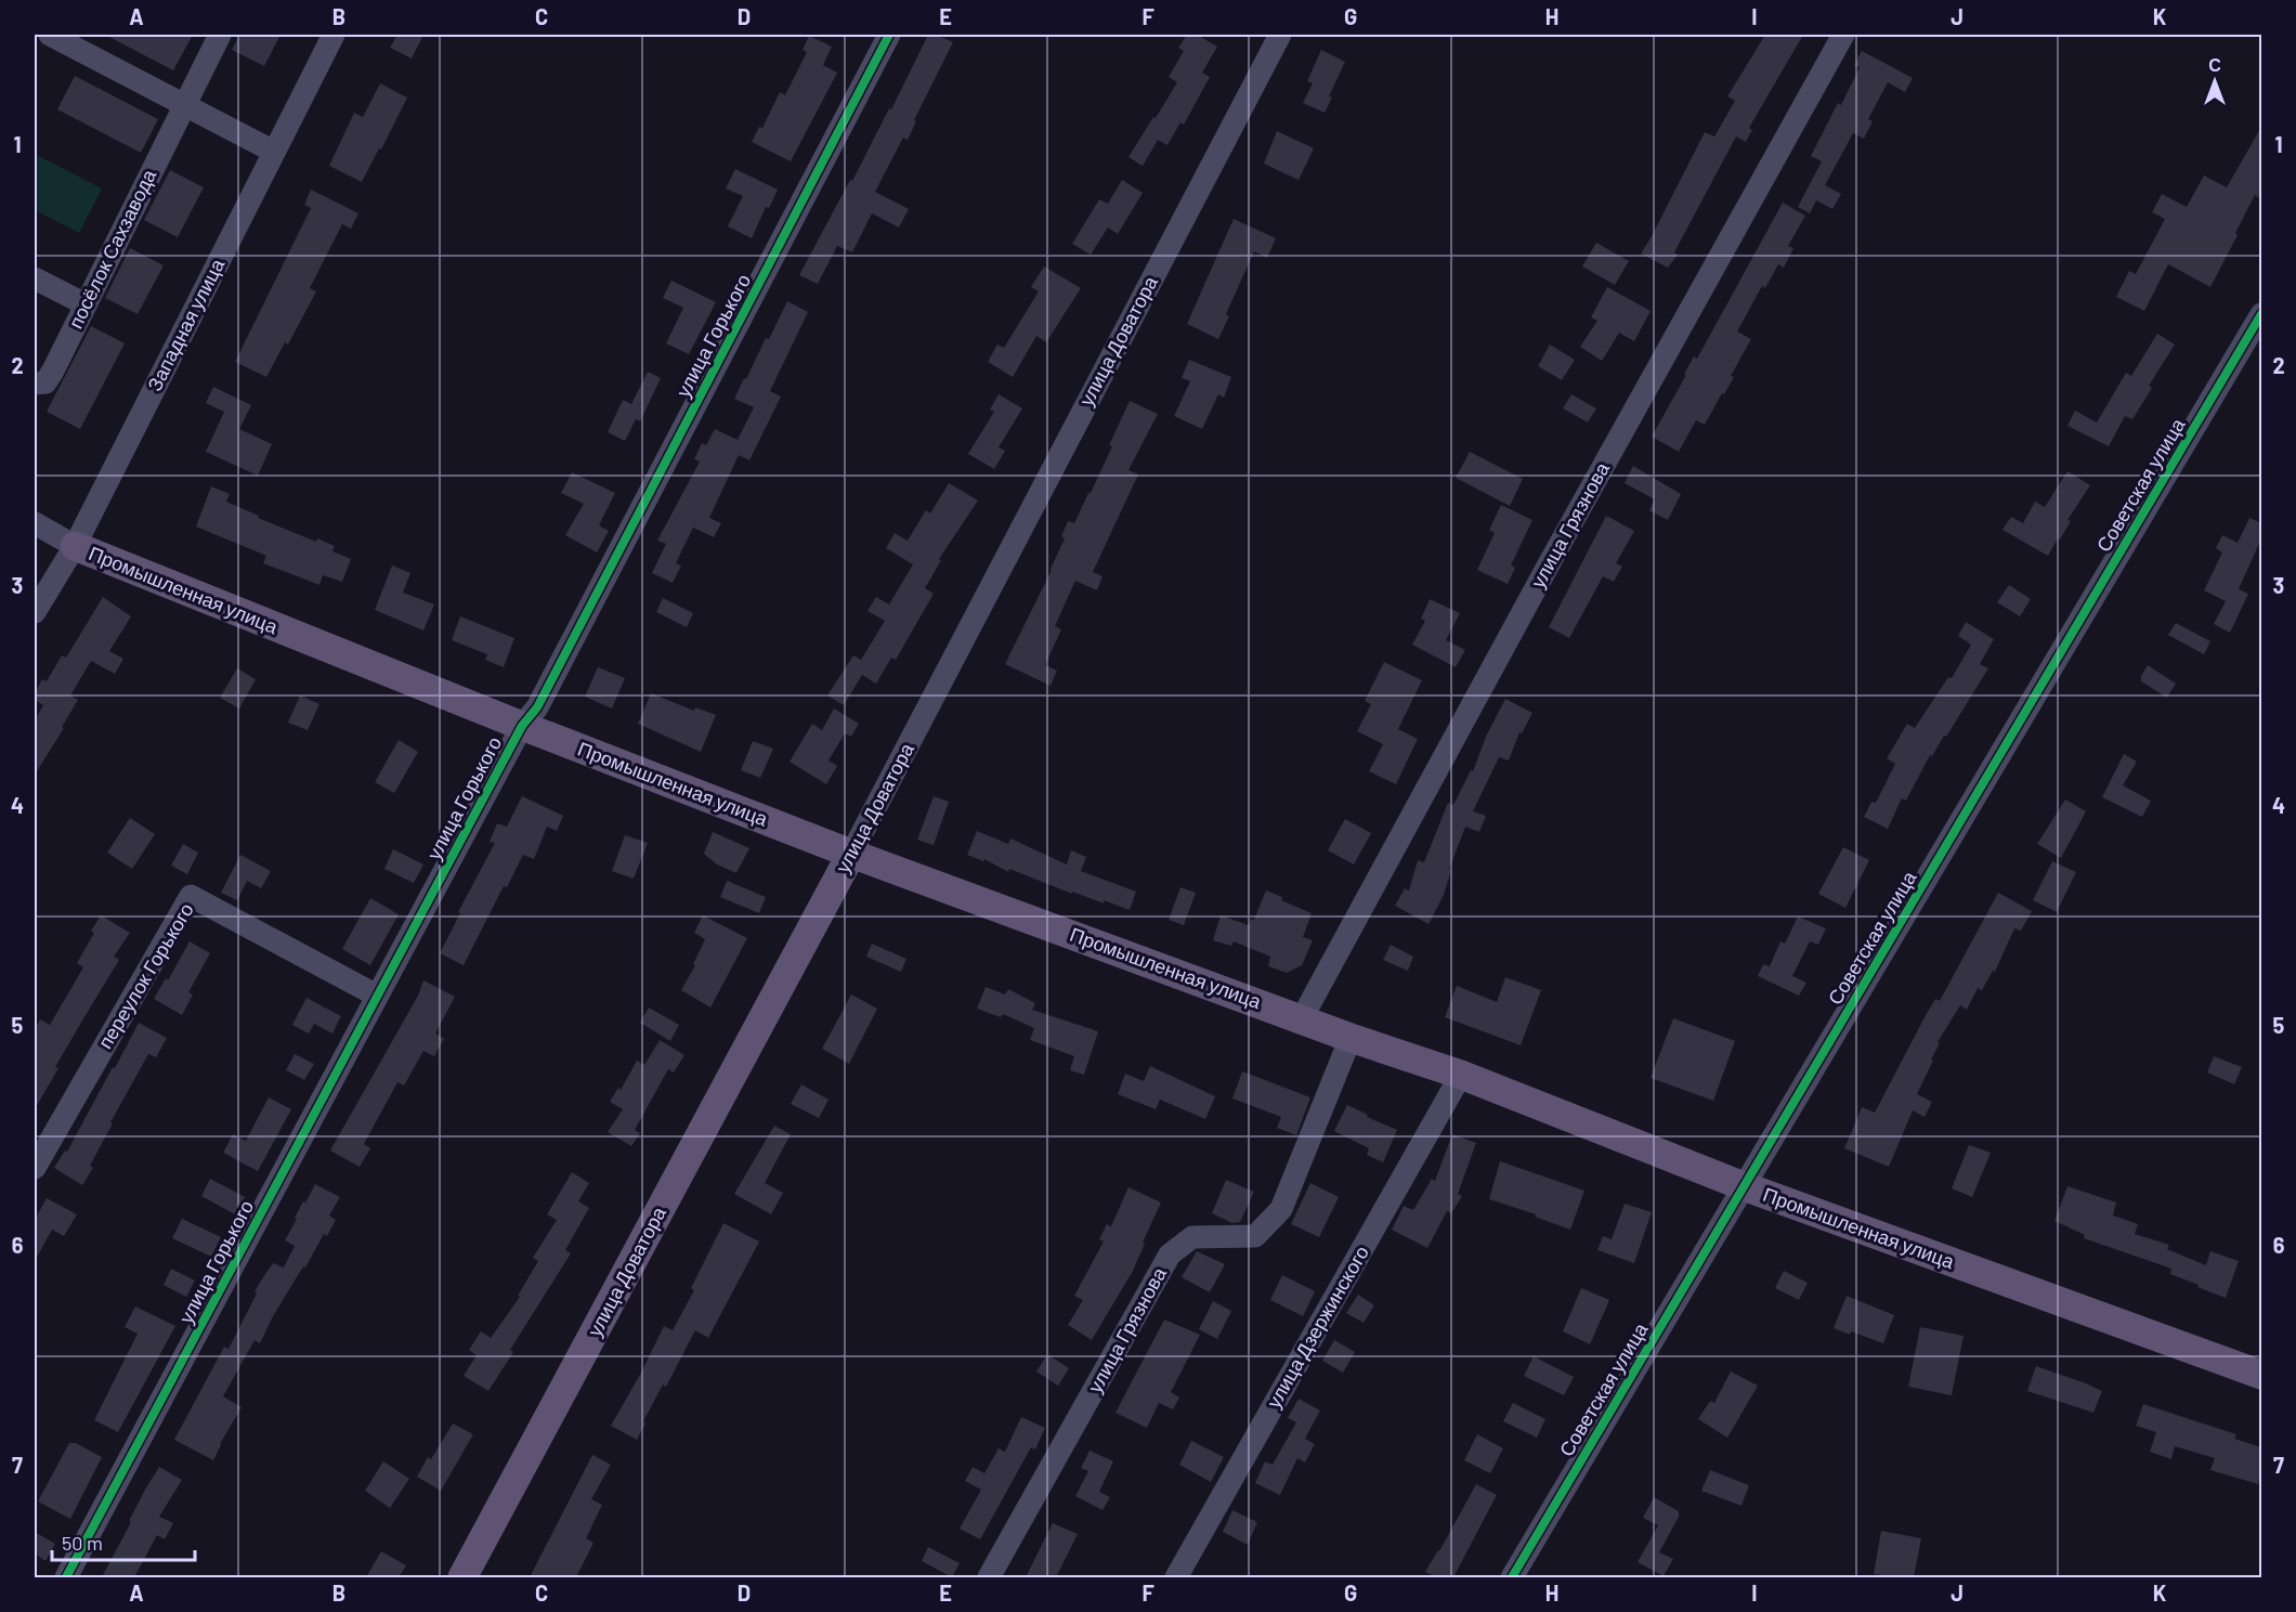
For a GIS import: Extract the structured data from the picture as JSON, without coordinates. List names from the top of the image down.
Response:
{
  "streets": {
    "main road": ["улица Доватора", "Промышленная улица"],
    "street": [
      "посёлок Сахзавода",
      "Западная улица",
      "улица Горького",
      "Советская улица",
      "улица Грязнова",
      "переулок Горького",
      "улица Дзержинского"
    ]
  },
  "crossings": [
    ["Западная улица", "Промышленная улица"],
    ["улица Горького", "Промышленная улица"],
    ["улица Горького", "переулок Горького"],
    ["улица Доватора", "Промышленная улица"],
    ["Советская улица", "Промышленная улица"],
    ["улица Грязнова", "Промышленная улица"],
    ["Промышленная улица", "улица Дзержинского"]
  ],
  "scale_bar": "50 m",
  "north": "top",
  "grid": {
    "columns": [
      "A",
      "B",
      "C",
      "D",
      "E",
      "F",
      "G",
      "H",
      "I",
      "J",
      "K"
    ],
    "rows": [
      "1",
      "2",
      "3",
      "4",
      "5",
      "6",
      "7"
    ]
  }
}
